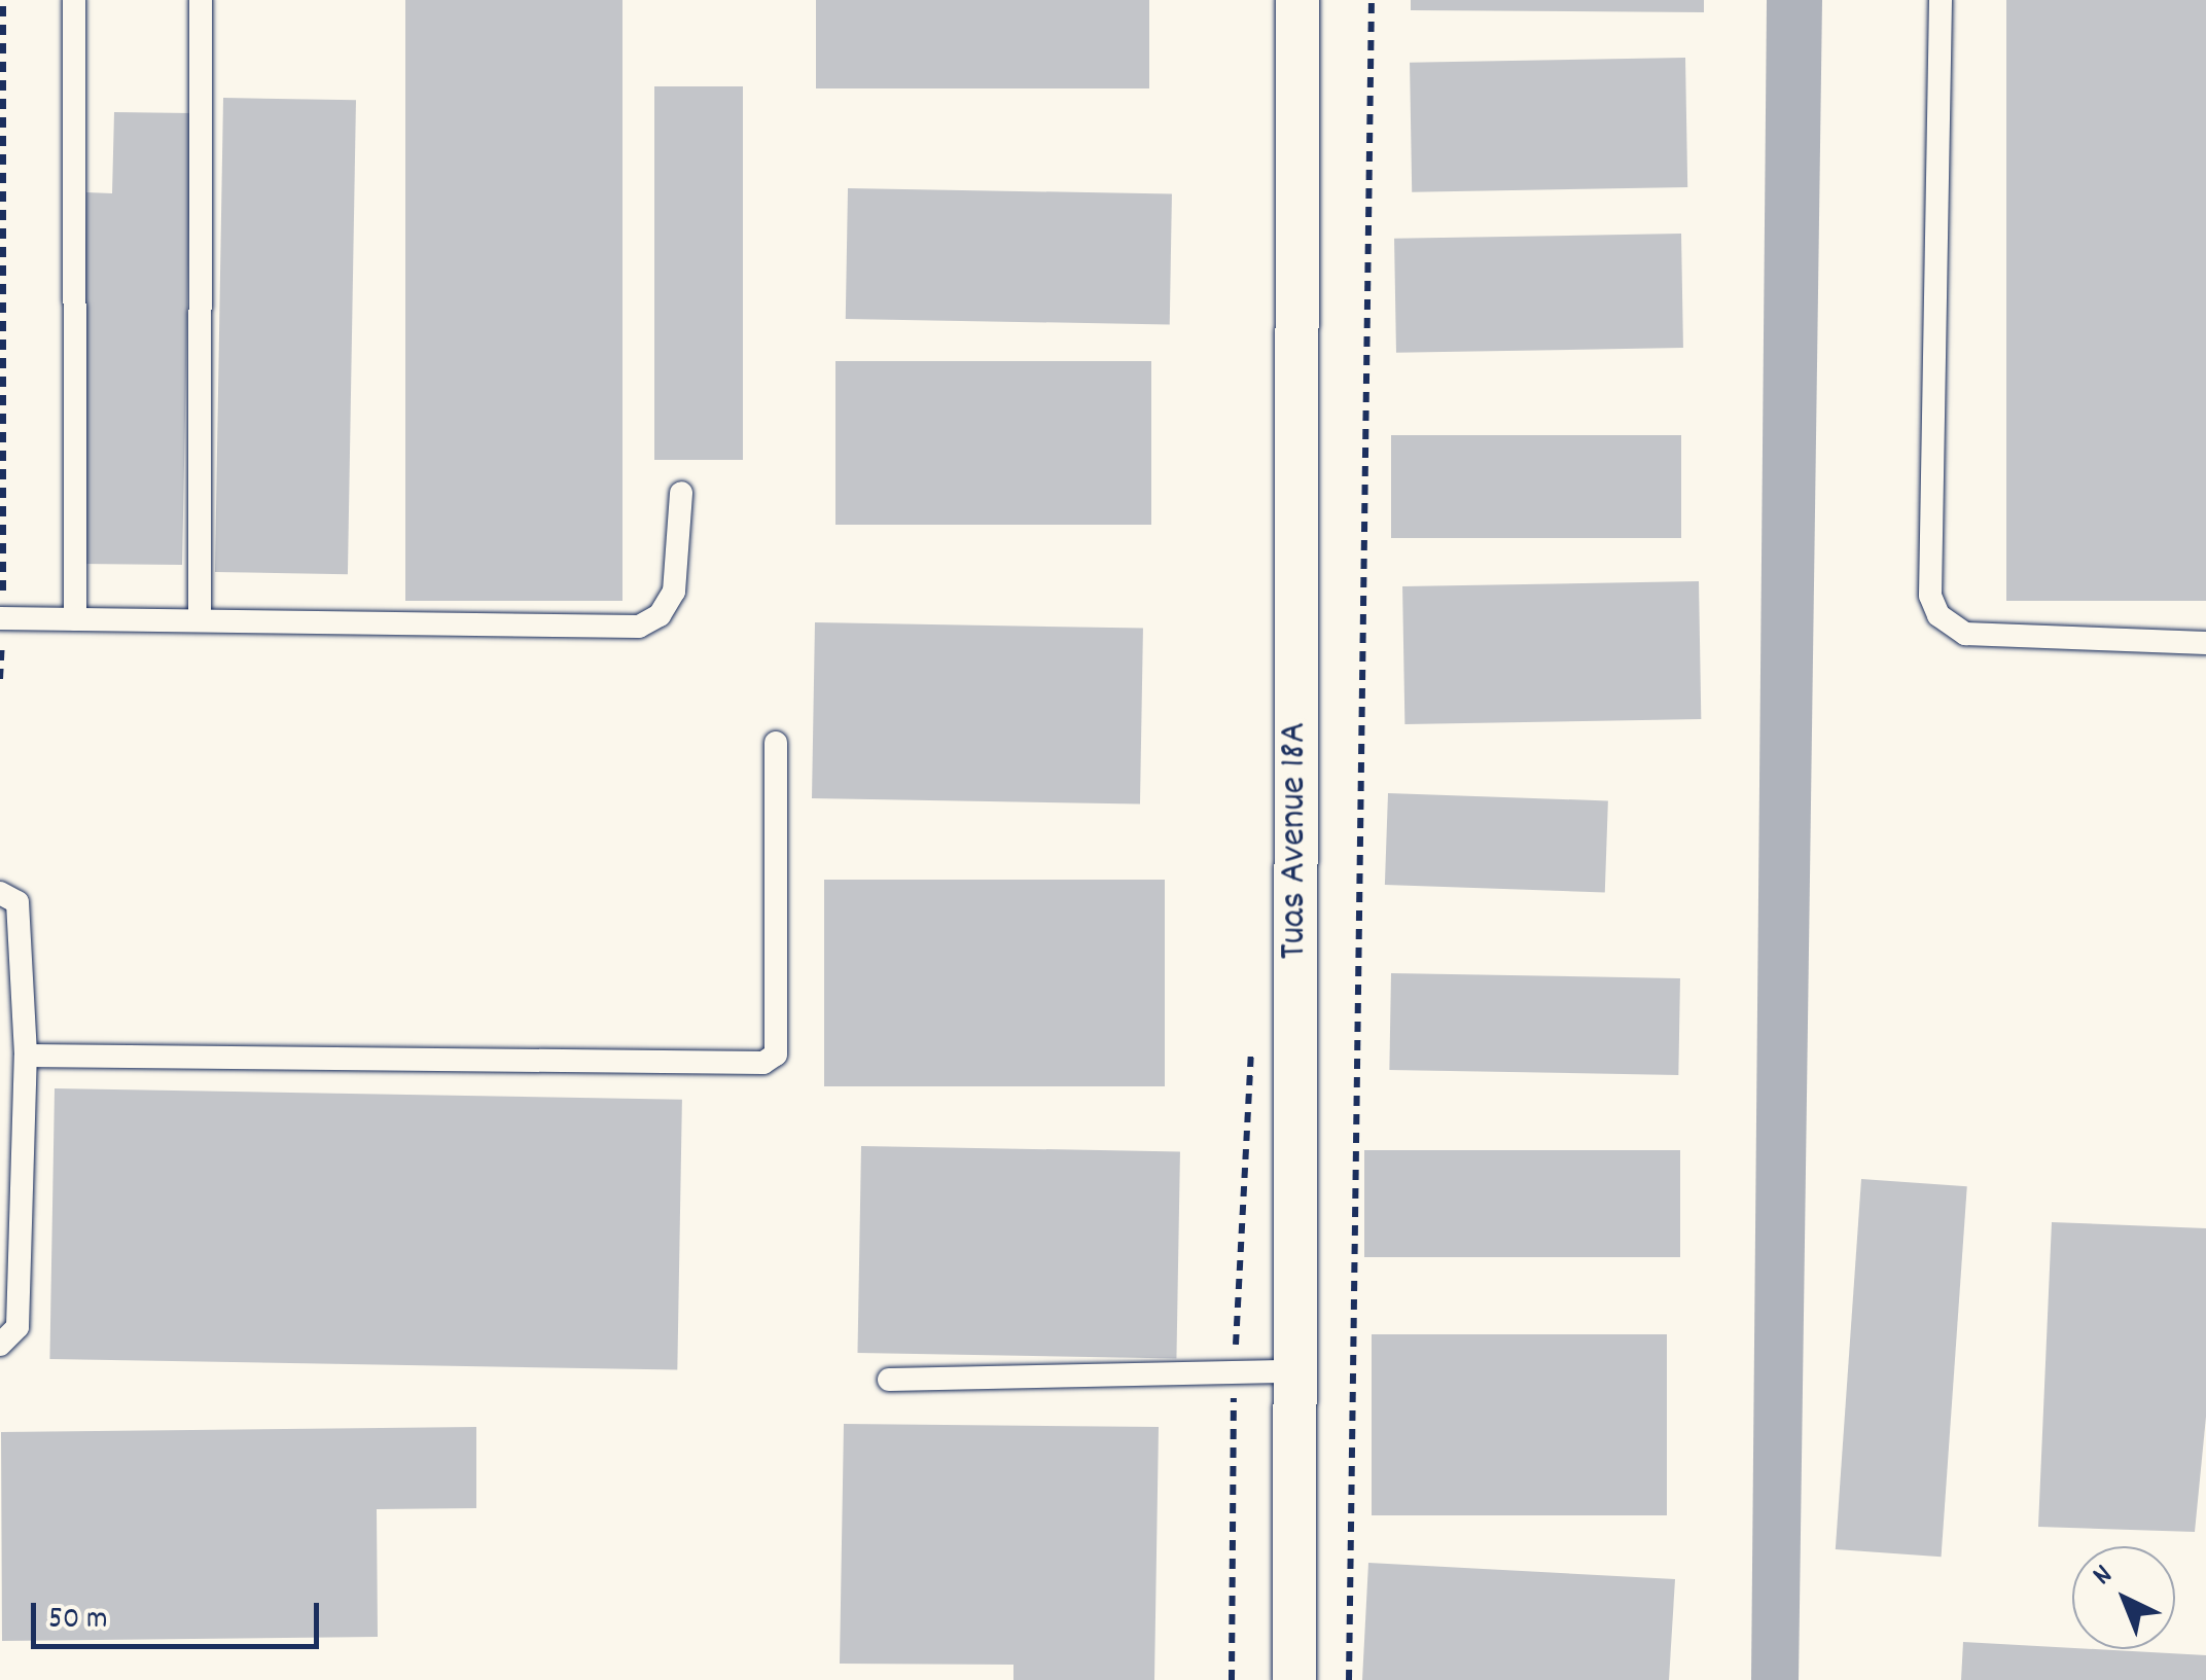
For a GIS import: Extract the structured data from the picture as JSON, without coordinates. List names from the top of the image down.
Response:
{
  "streets": {
    "street": ["Tuas Avenue 18A"]
  },
  "scale_bar": "50 m",
  "north": "top left"
}
